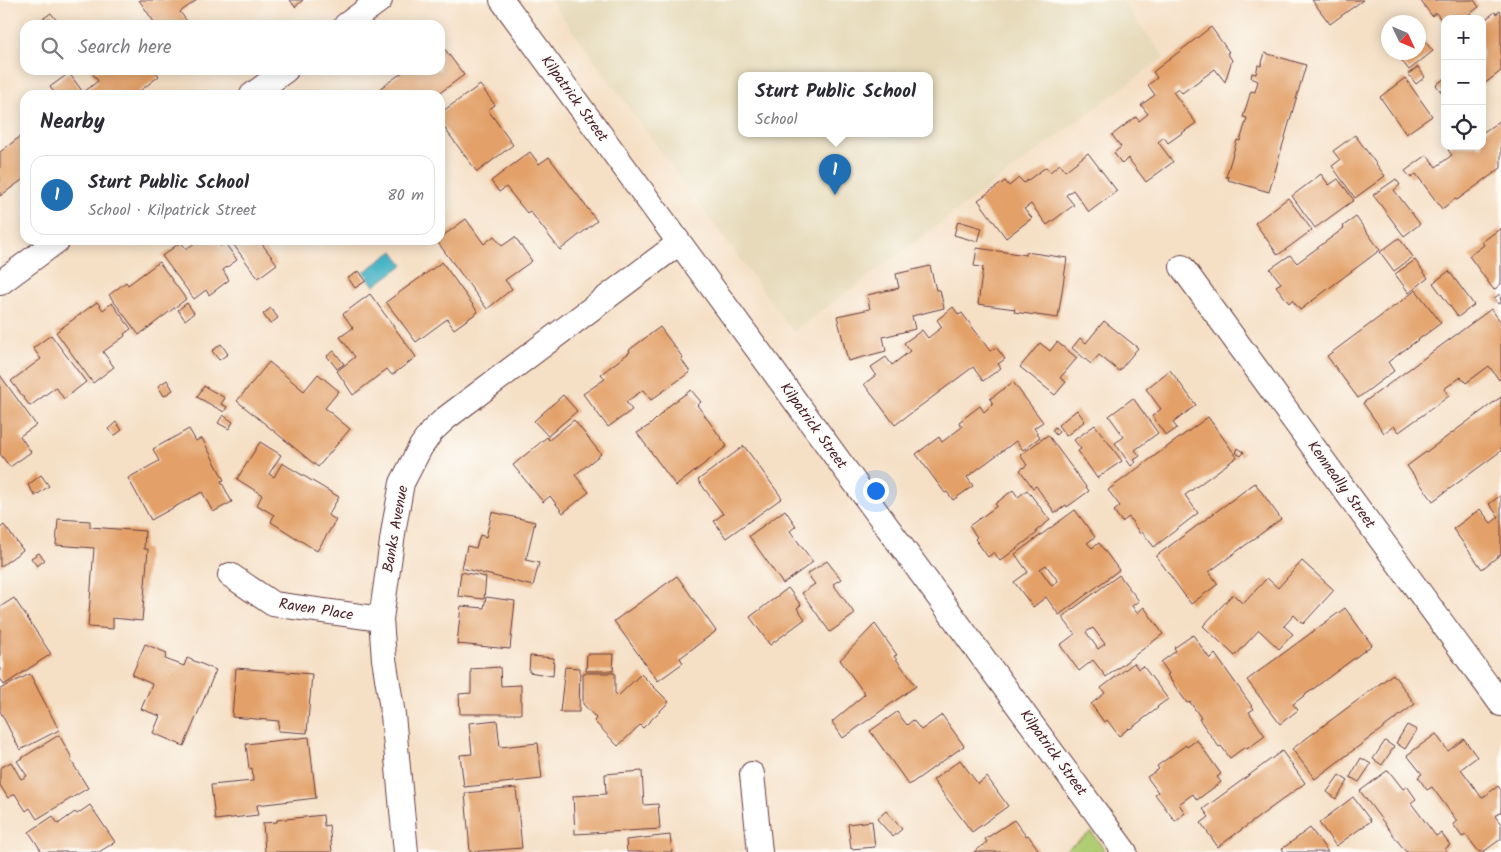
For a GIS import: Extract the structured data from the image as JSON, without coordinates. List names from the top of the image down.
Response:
{
  "streets": {
    "street": [
      "Kilpatrick Street",
      "Kenneally Street",
      "Banks Avenue",
      "Raven Place"
    ]
  },
  "crossings": [
    ["Kilpatrick Street", "Banks Avenue"],
    ["Banks Avenue", "Raven Place"]
  ],
  "north": "bottom right",
  "page": {
    "map_buttons": ["+", "−"],
    "search": "Search here",
    "popup": ["Sturt Public School", "School"],
    "heading": "Nearby",
    "pins": "1",
    "list": [
      {
        "mark": "1",
        "name": "Sturt Public School",
        "note": "School · Kilpatrick Street",
        "value": "80 m"
      }
    ]
  }
}
